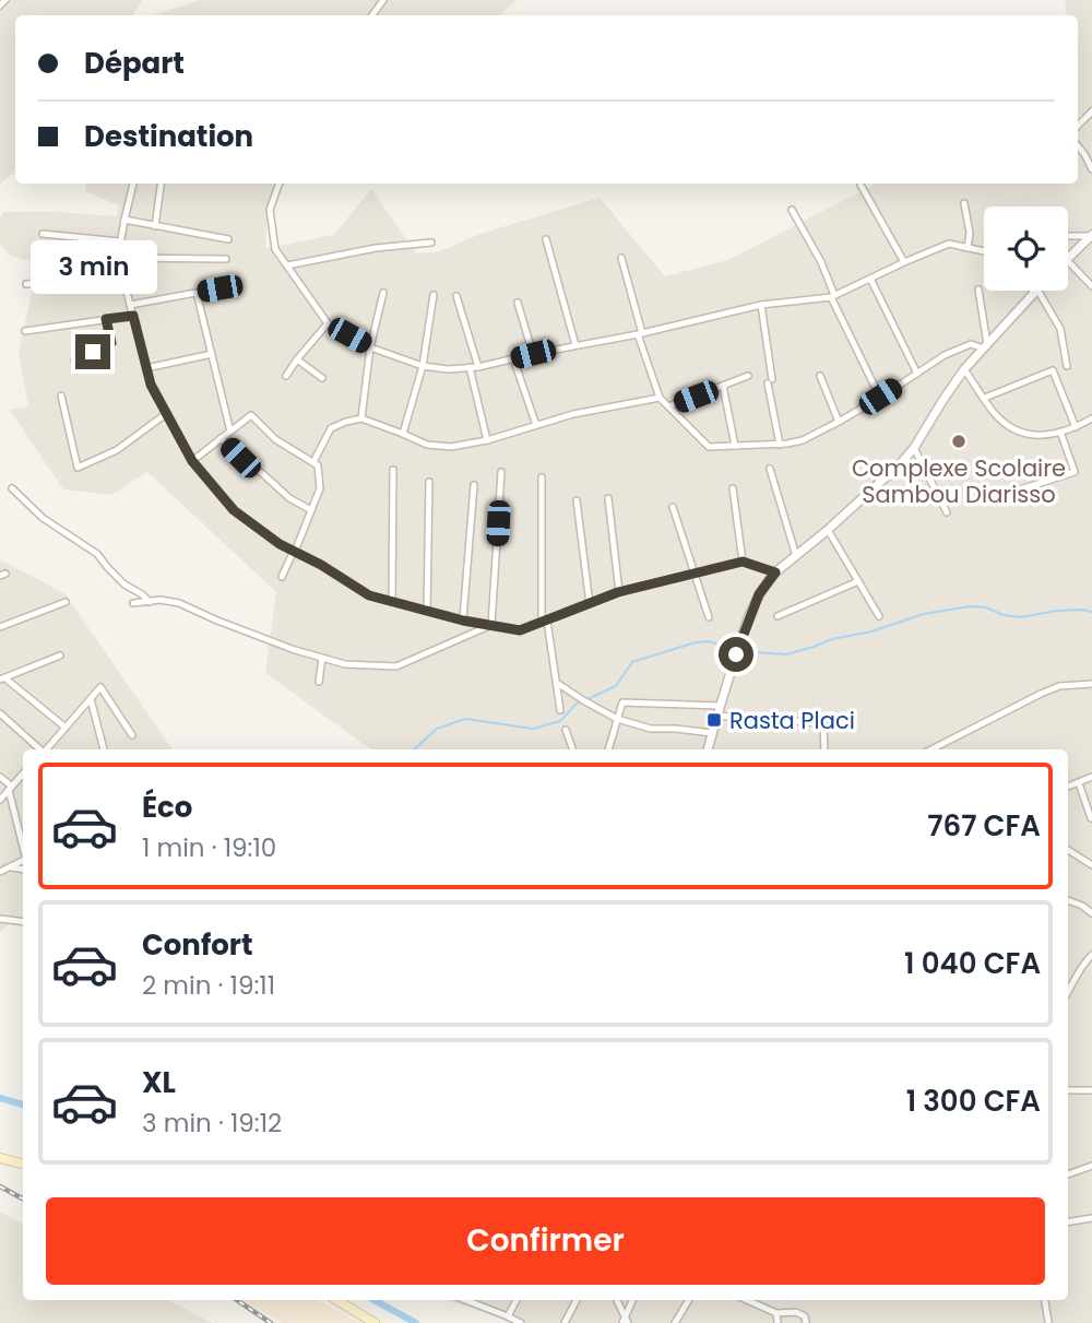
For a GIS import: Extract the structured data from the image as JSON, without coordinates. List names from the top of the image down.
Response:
{
  "places": {
    "other": ["Complexe Scolaire Sambou Diarisso"],
    "transit": ["Rasta Placi"]
  },
  "page": {
    "banner": ["Départ", "Destination"],
    "bubble": "3 min",
    "list": [
      {
        "name": "Éco",
        "note": "1 min · 19:10",
        "value": "767 CFA"
      },
      {
        "name": "Confort",
        "note": "2 min · 19:11",
        "value": "1 040 CFA"
      },
      {
        "name": "XL",
        "note": "3 min · 19:12",
        "value": "1 300 CFA"
      }
    ],
    "buttons": "Confirmer"
  }
}
